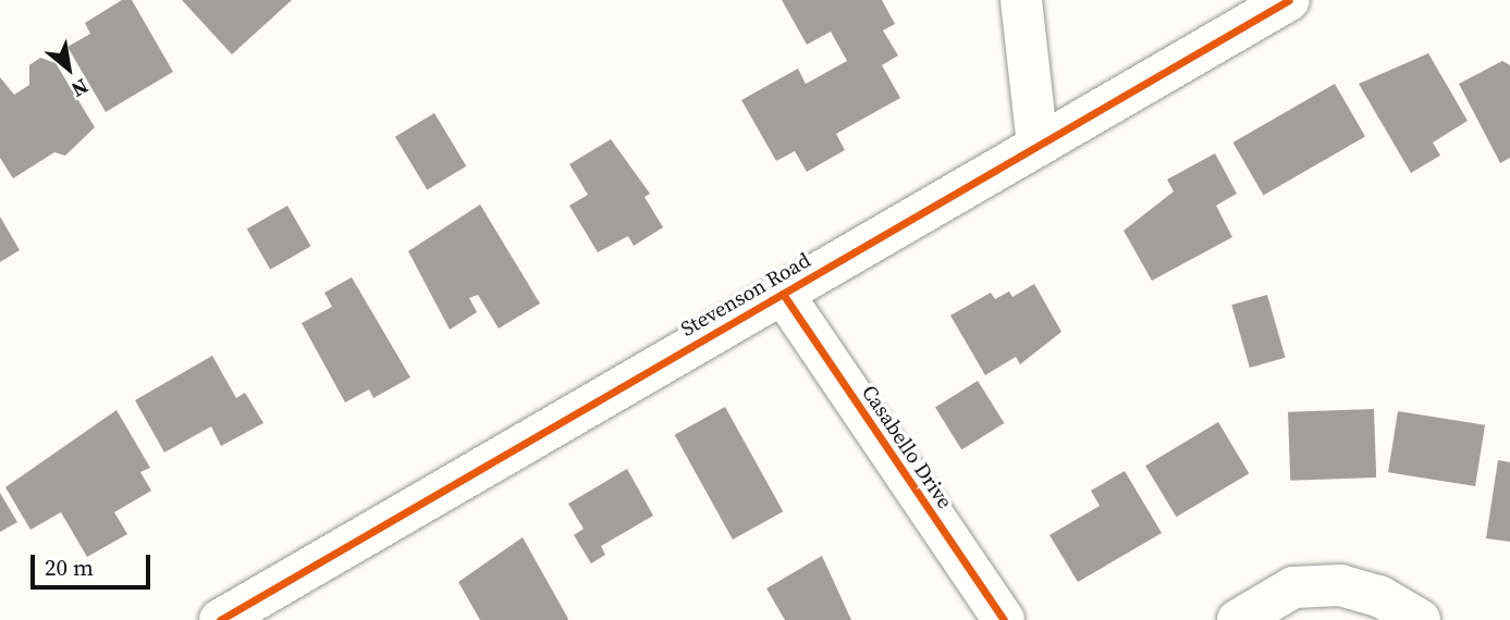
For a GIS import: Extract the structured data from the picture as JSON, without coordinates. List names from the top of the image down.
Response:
{
  "streets": {
    "street": ["Stevenson Road", "Casabello Drive"]
  },
  "crossings": [
    ["Stevenson Road", "Casabello Drive"]
  ],
  "scale_bar": "20 m",
  "north": "bottom right"
}
